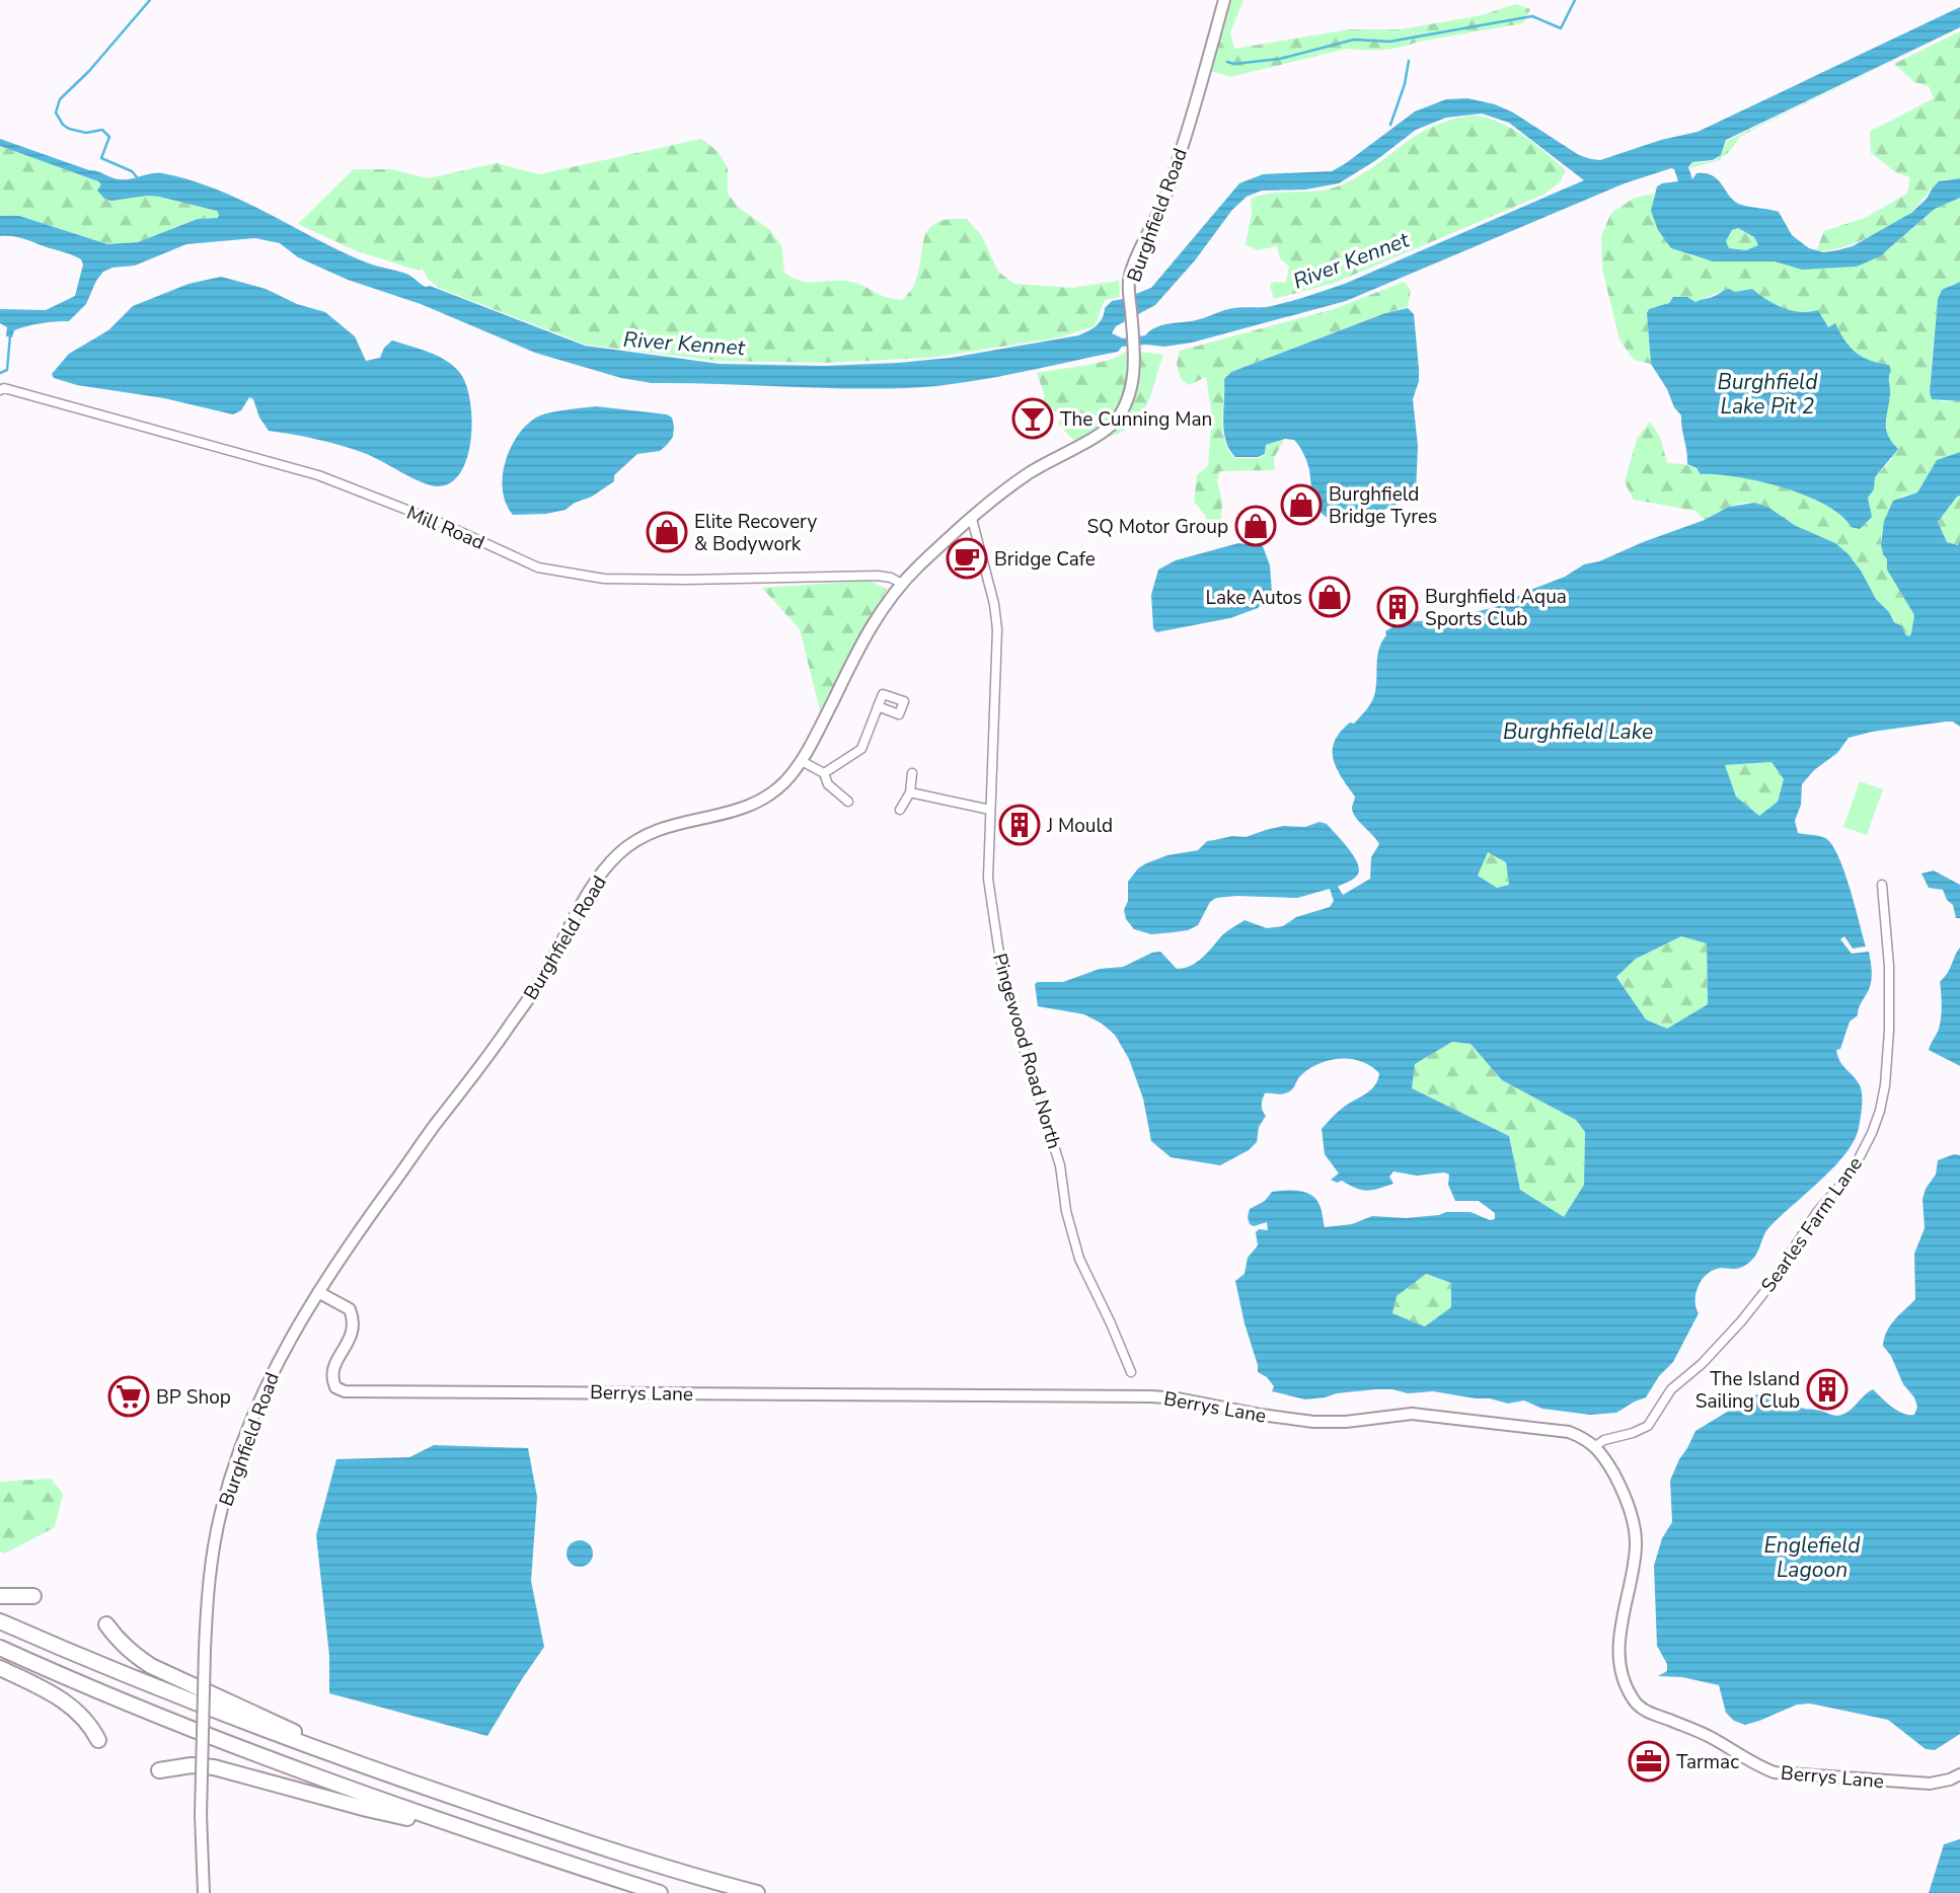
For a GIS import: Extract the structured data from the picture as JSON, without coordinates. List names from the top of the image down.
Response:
{
  "streets": {
    "street": [
      "Burghfield Road",
      "Mill Road",
      "Pingewood Road North",
      "Searles Farm Lane",
      "Berrys Lane"
    ]
  },
  "crossings": [
    ["Burghfield Road", "Mill Road"],
    ["Burghfield Road", "Pingewood Road North"],
    ["Burghfield Road", "Berrys Lane"],
    ["Searles Farm Lane", "Berrys Lane"]
  ],
  "water": [
    "River Kennet",
    "Burghfield Lake Pit 2",
    "Burghfield Lake",
    "Englefield Lagoon"
  ],
  "places": {
    "bar": ["The Cunning Man"],
    "shop": [
      "Burghfield Bridge Tyres",
      "SQ Motor Group",
      "Elite Recovery & Bodywork",
      "Lake Autos"
    ],
    "cafe": ["Bridge Cafe"],
    "building": ["Burghfield Aqua Sports Club", "J Mould", "The Island Sailing Club"],
    "supermarket": ["BP Shop"],
    "office": ["Tarmac"]
  }
}
